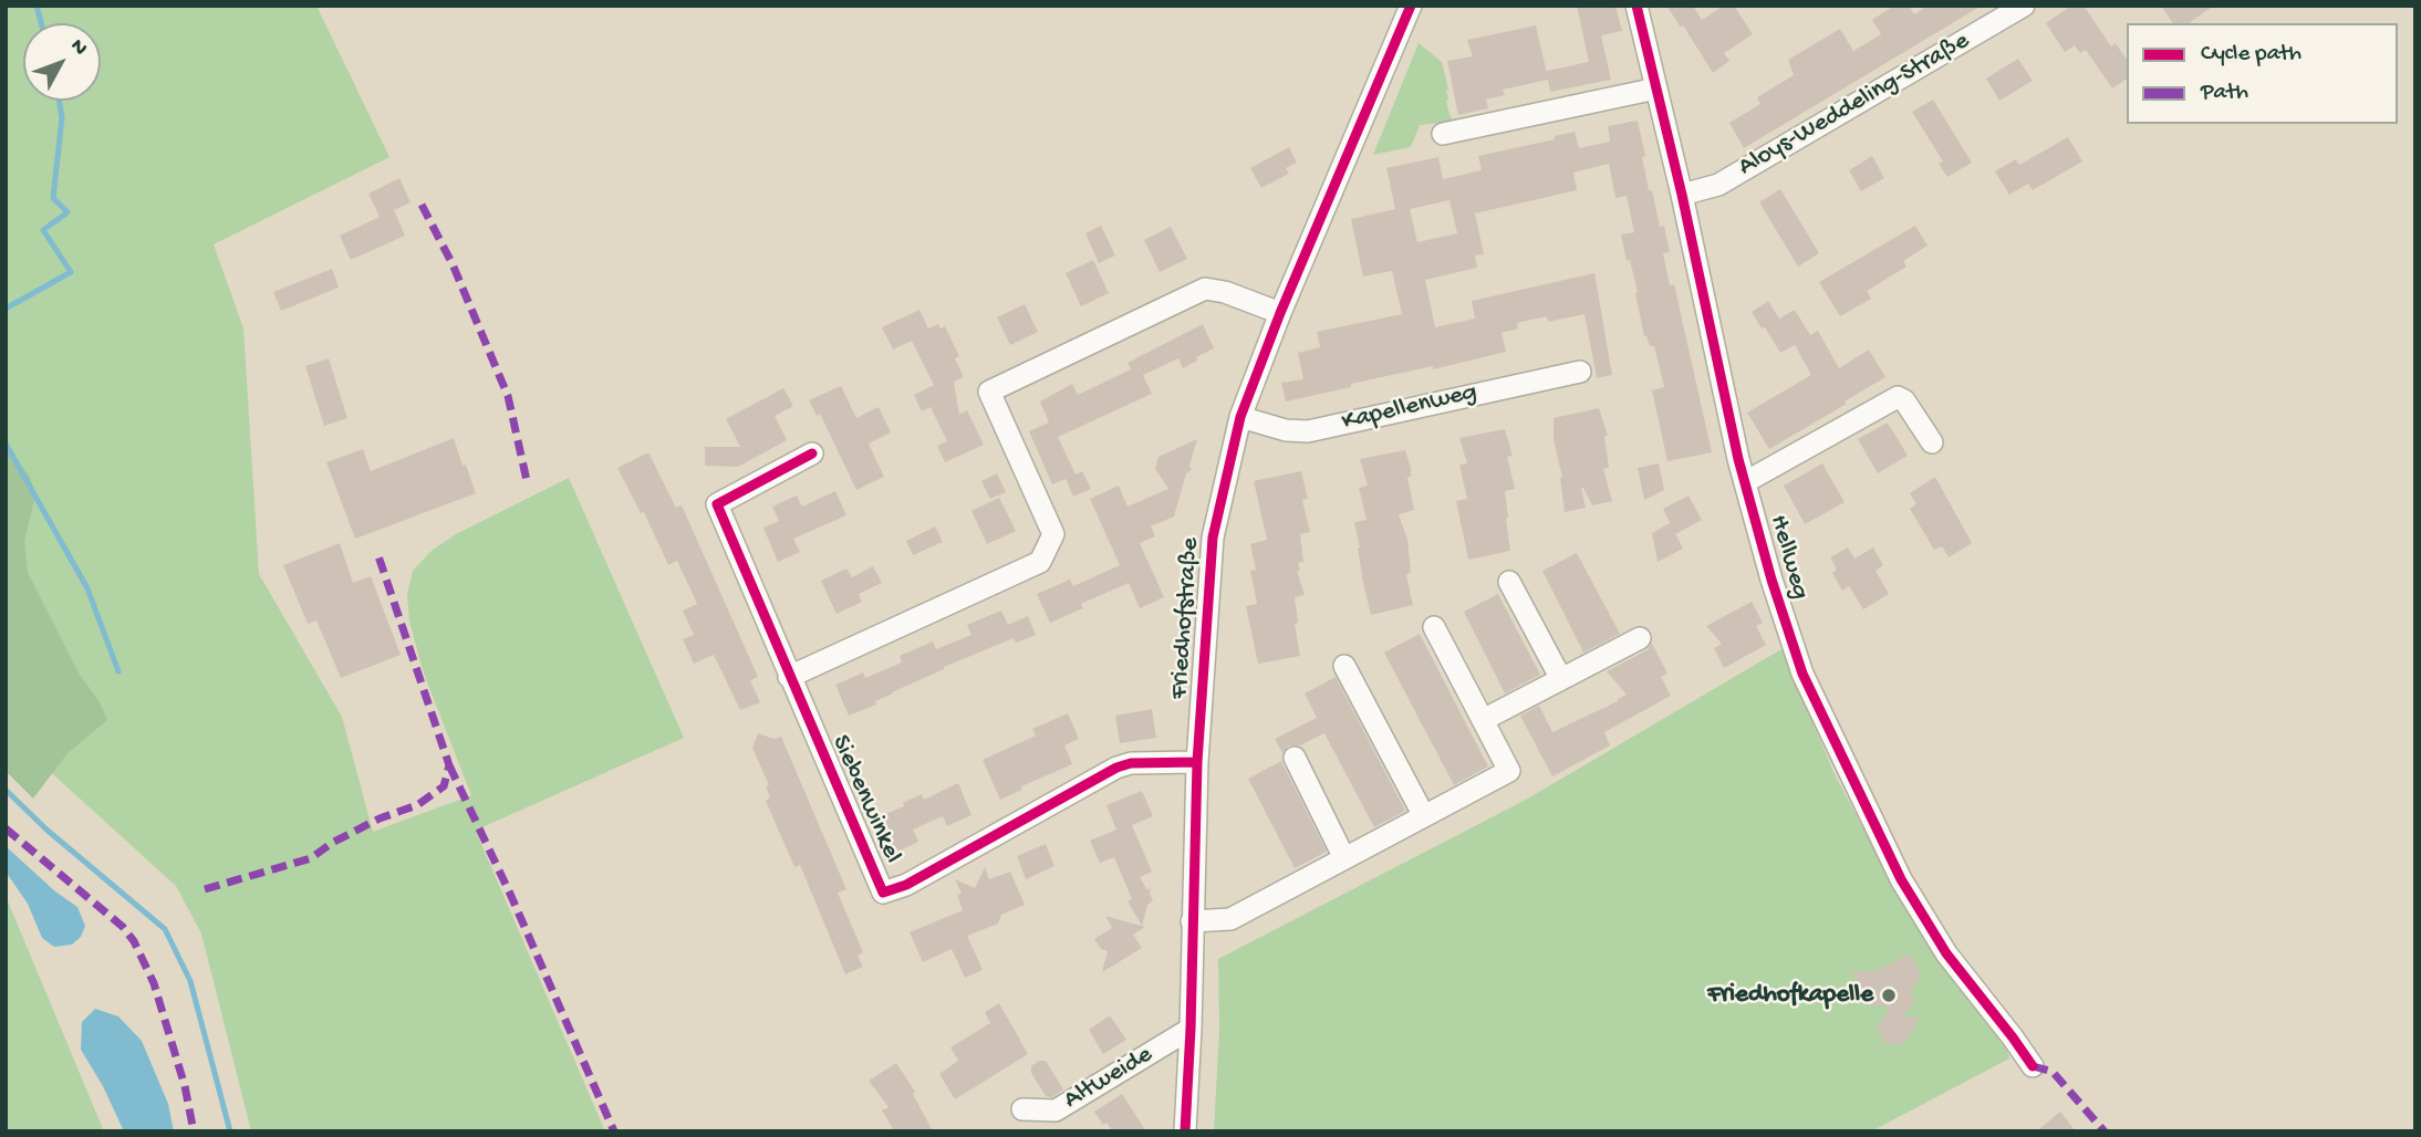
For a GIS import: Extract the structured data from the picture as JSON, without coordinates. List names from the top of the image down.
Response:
{
  "streets": {
    "street": [
      "Aloys-Weddeling-Straße",
      "Kapellenweg",
      "Hellweg",
      "Friedhofstraße",
      "Siebenwinkel",
      "Altweide"
    ]
  },
  "crossings": [
    ["Aloys-Weddeling-Straße", "Hellweg"],
    ["Kapellenweg", "Friedhofstraße"],
    ["Friedhofstraße", "Siebenwinkel"],
    ["Friedhofstraße", "Altweide"]
  ],
  "places": ["Friedhofkapelle"],
  "legend": ["Cycle path", "Path"],
  "north": "top right"
}
